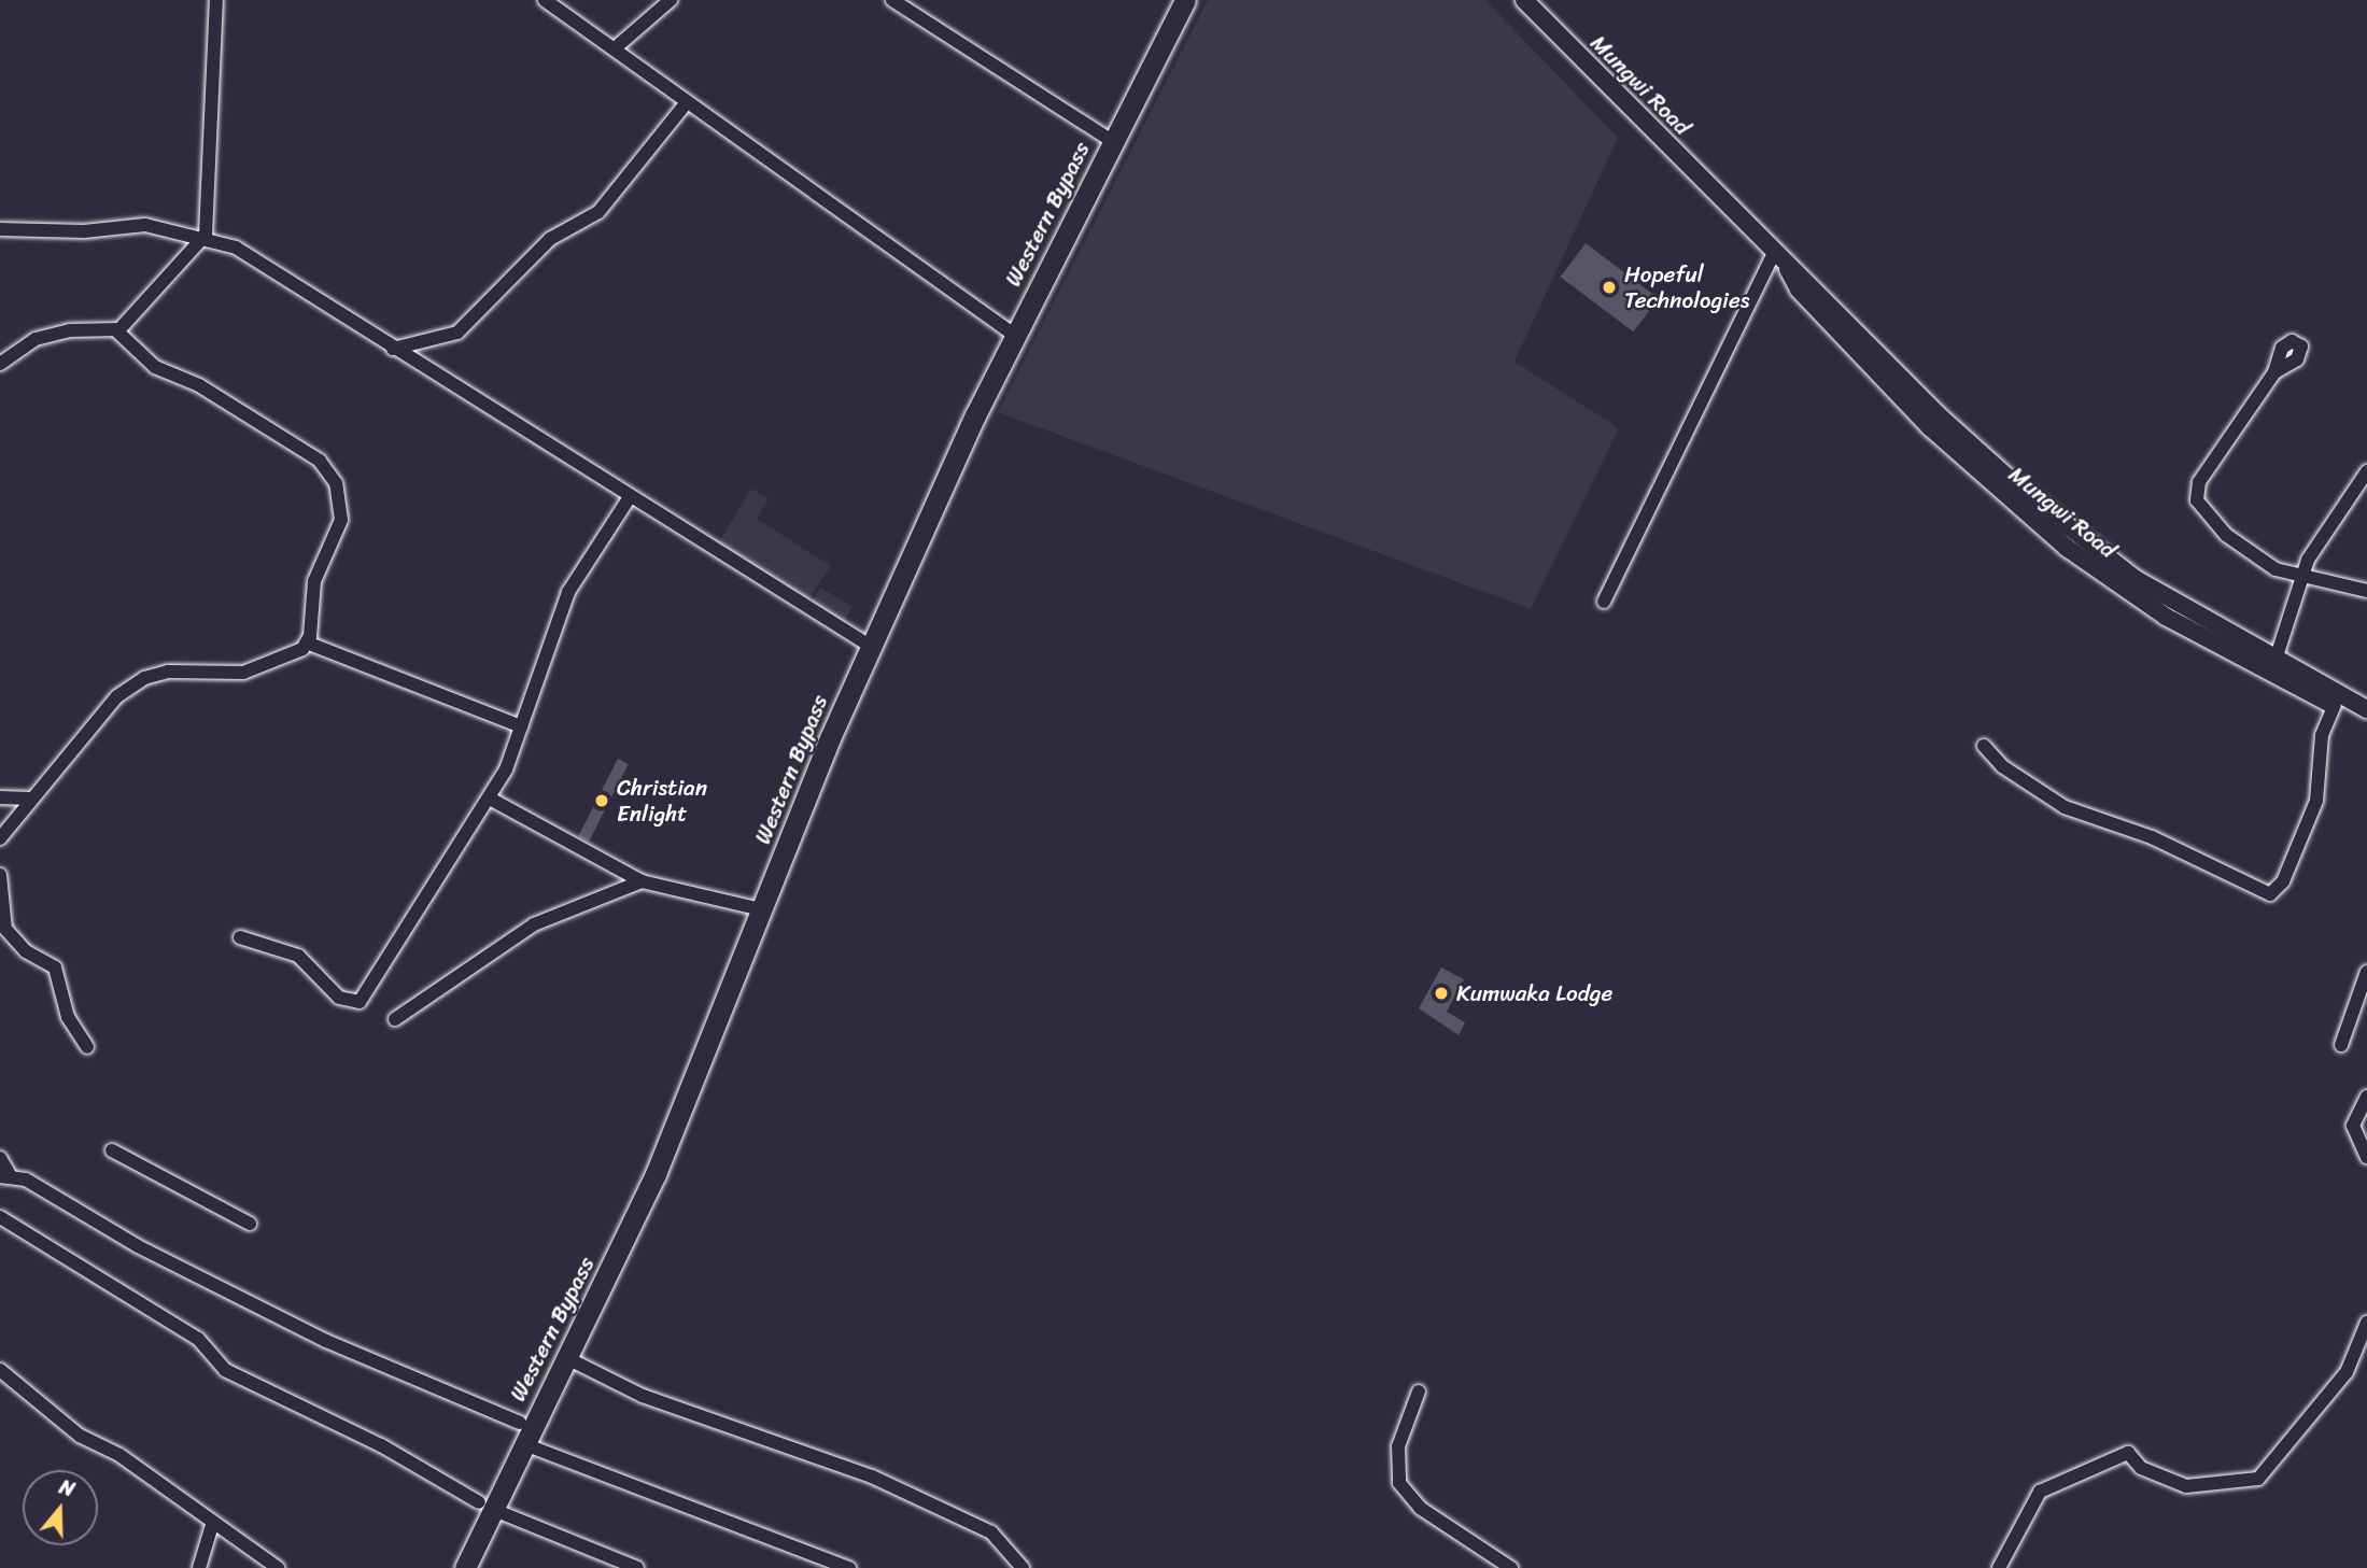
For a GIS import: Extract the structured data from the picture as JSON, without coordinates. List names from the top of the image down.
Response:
{
  "streets": {
    "main road": ["Mungwi Road", "Western Bypass"]
  },
  "places": ["Hopeful Technologies", "Christian Enlight", "Kumwaka Lodge"],
  "north": "top"
}
